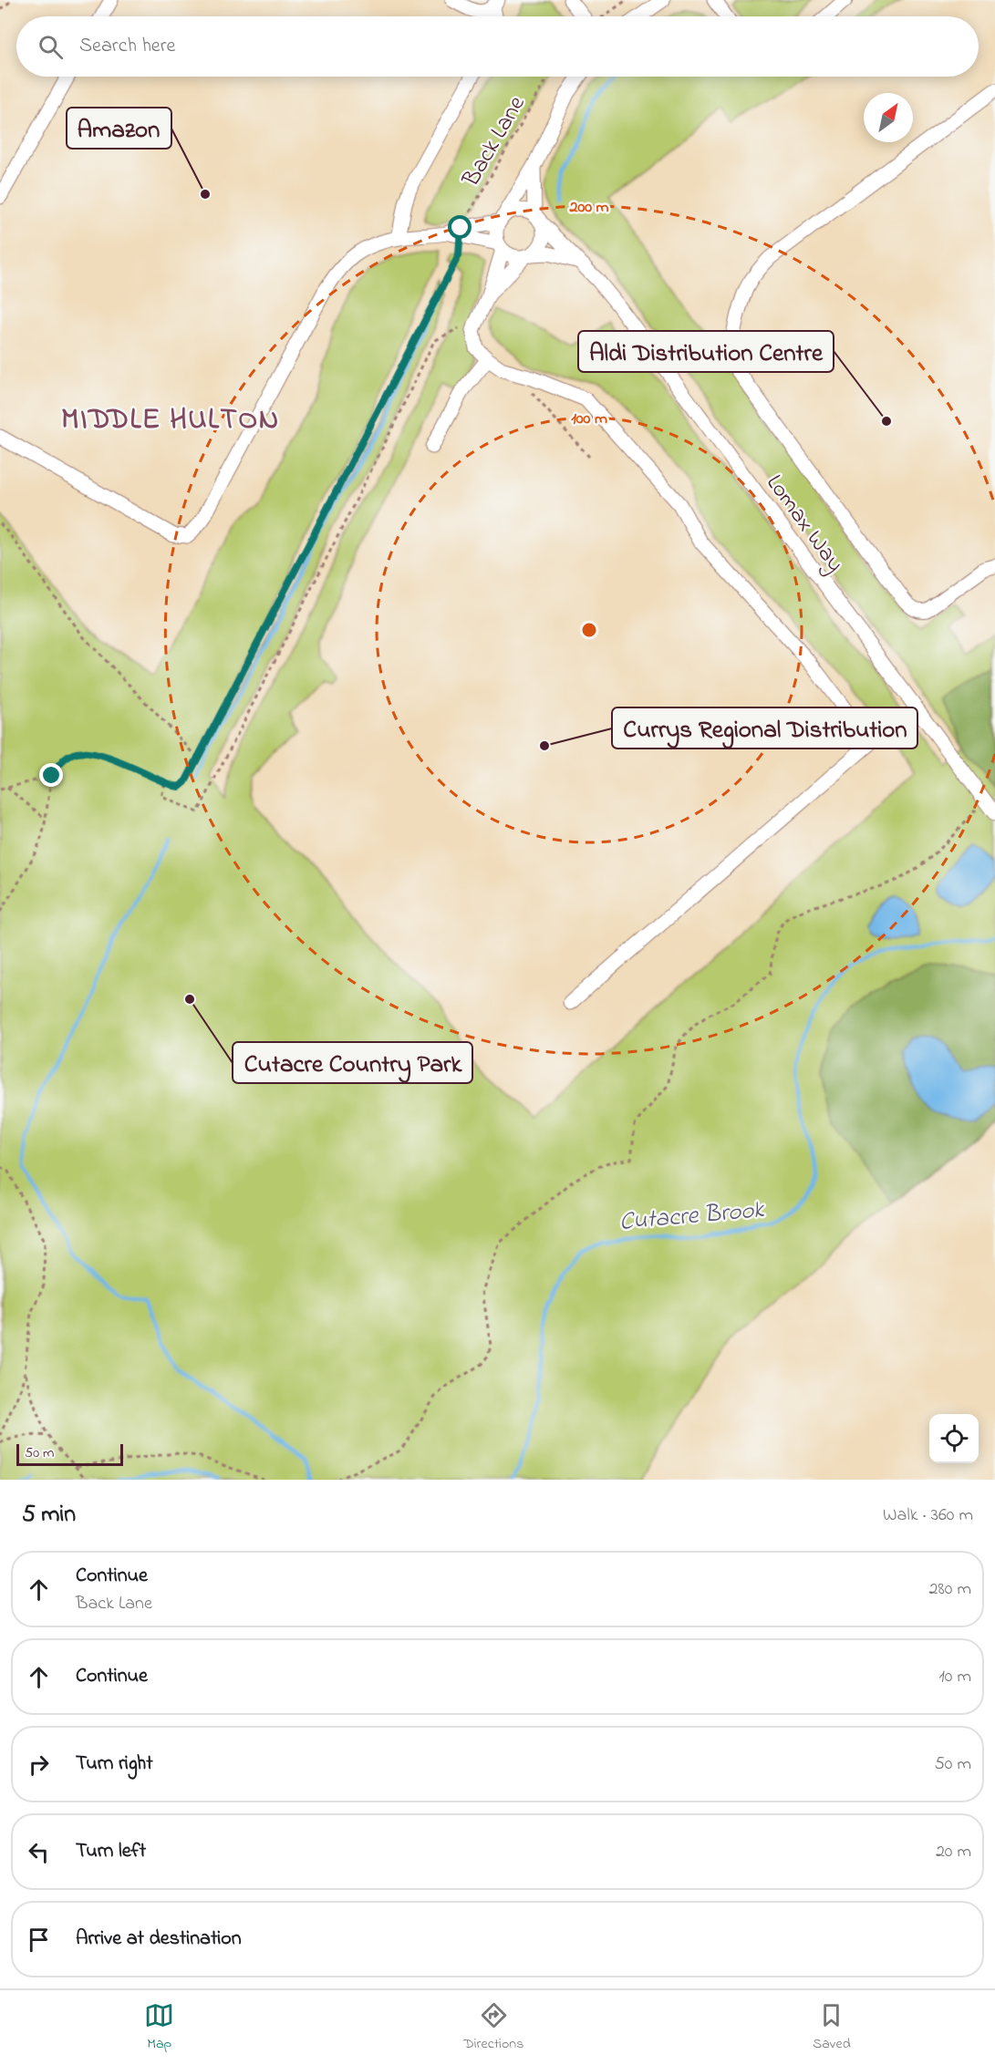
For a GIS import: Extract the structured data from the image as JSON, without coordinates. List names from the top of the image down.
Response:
{
  "streets": {
    "street": ["Lomax Way"],
    "path": ["Back Lane"]
  },
  "districts": ["MIDDLE HULTON"],
  "water": ["Cutacre Brook"],
  "places": [
    "Amazon",
    "Aldi Distribution Centre",
    "Currys Regional Distribution",
    "Cutacre Country Park"
  ],
  "scale_bar": "50 m",
  "north": "top right",
  "page": {
    "search": "Search here",
    "scale": "50 m",
    "heading": ["5 min", "Walk · 360 m"],
    "list": [
      ["Continue", "Back Lane", "280 m"],
      ["Continue", "10 m"],
      ["Turn right", "50 m"],
      ["Turn left", "20 m"],
      "Arrive at destination"
    ],
    "nav": ["Map", "Directions", "Saved"]
  },
  "rings": ["200 m", "100 m"]
}
